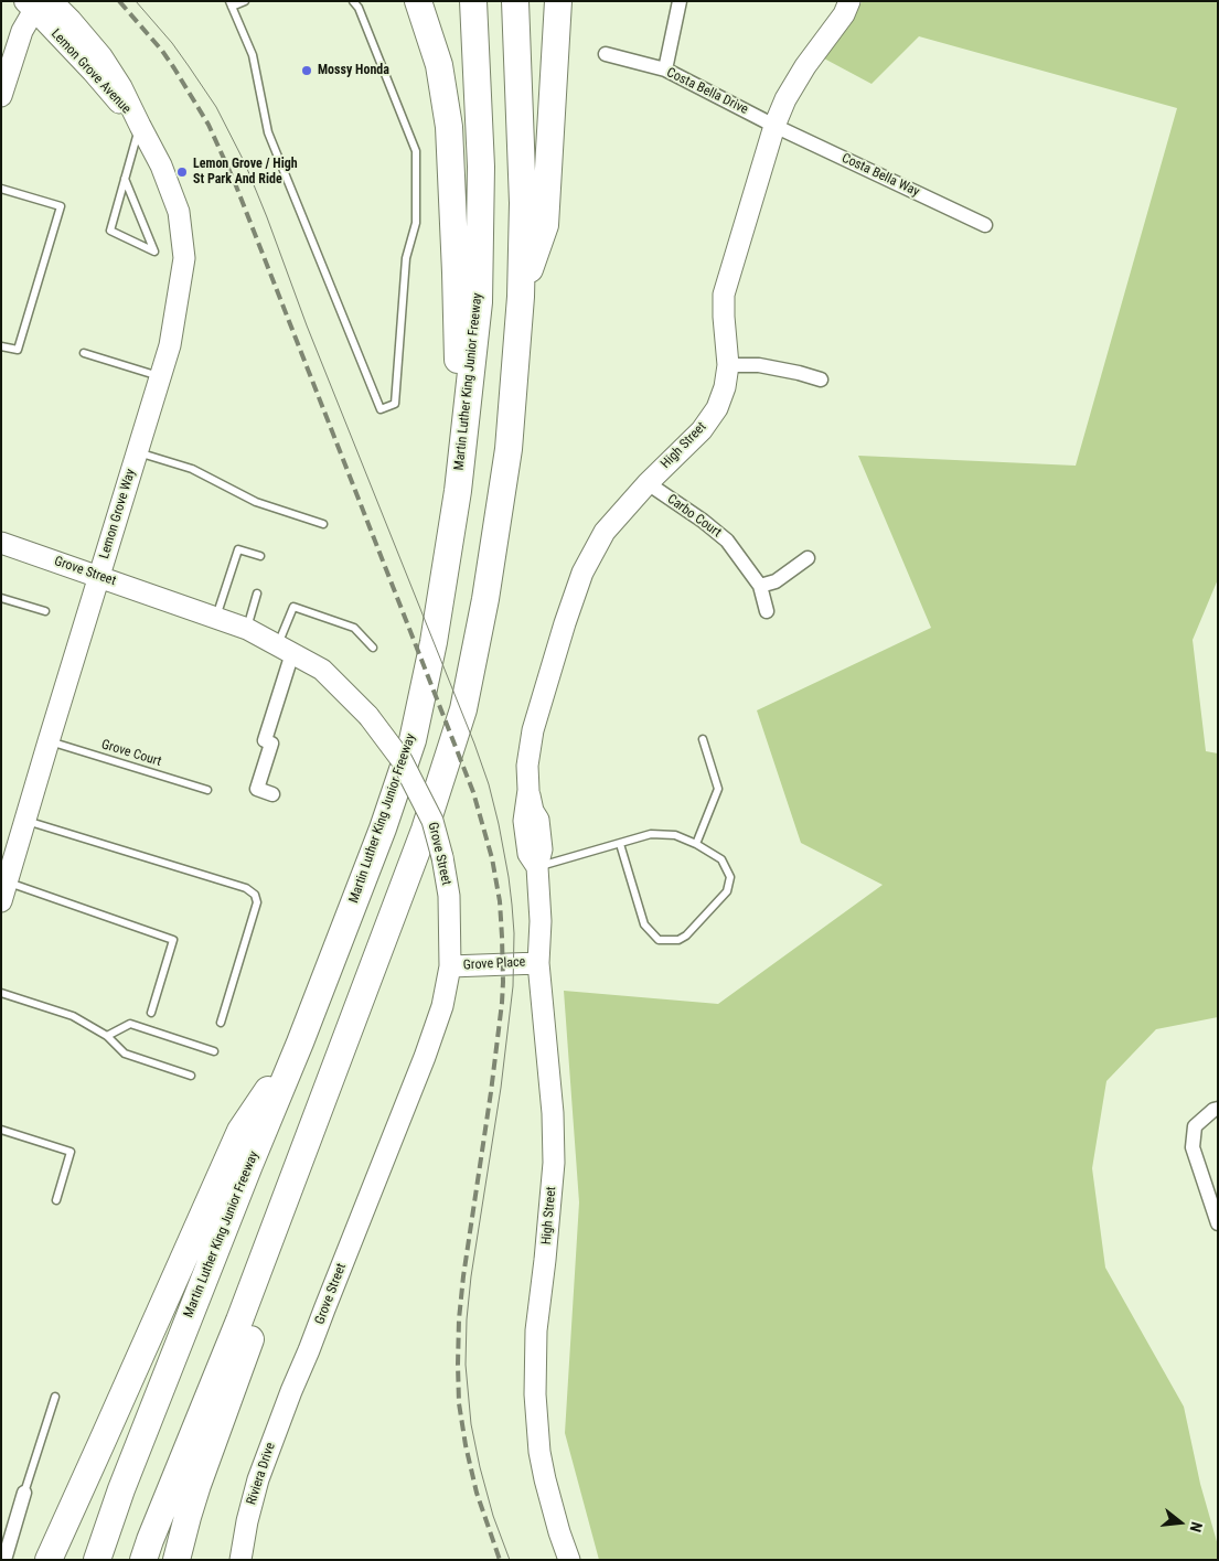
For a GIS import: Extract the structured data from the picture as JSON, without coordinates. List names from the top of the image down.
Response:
{
  "streets": {
    "highway": ["Martin Luther King Junior Freeway"],
    "main road": [
      "Lemon Grove Avenue",
      "High Street",
      "Lemon Grove Way",
      "Grove Street",
      "Grove Place",
      "Riviera Drive"
    ],
    "street": ["Costa Bella Drive", "Costa Bella Way", "Carbo Court"],
    "lane": ["Grove Court"]
  },
  "crossings": [
    ["Lemon Grove Avenue", "Lemon Grove Way"],
    ["Costa Bella Drive", "Costa Bella Way"],
    ["Costa Bella Drive", "High Street"],
    ["Costa Bella Way", "High Street"],
    ["High Street", "Carbo Court"],
    ["High Street", "Grove Place"],
    ["Lemon Grove Way", "Grove Street"],
    ["Lemon Grove Way", "Grove Court"],
    ["Grove Street", "Grove Place"],
    ["Grove Street", "Riviera Drive"]
  ],
  "places": ["Mossy Honda", "Lemon Grove / High St Park And Ride"],
  "north": "right"
}
